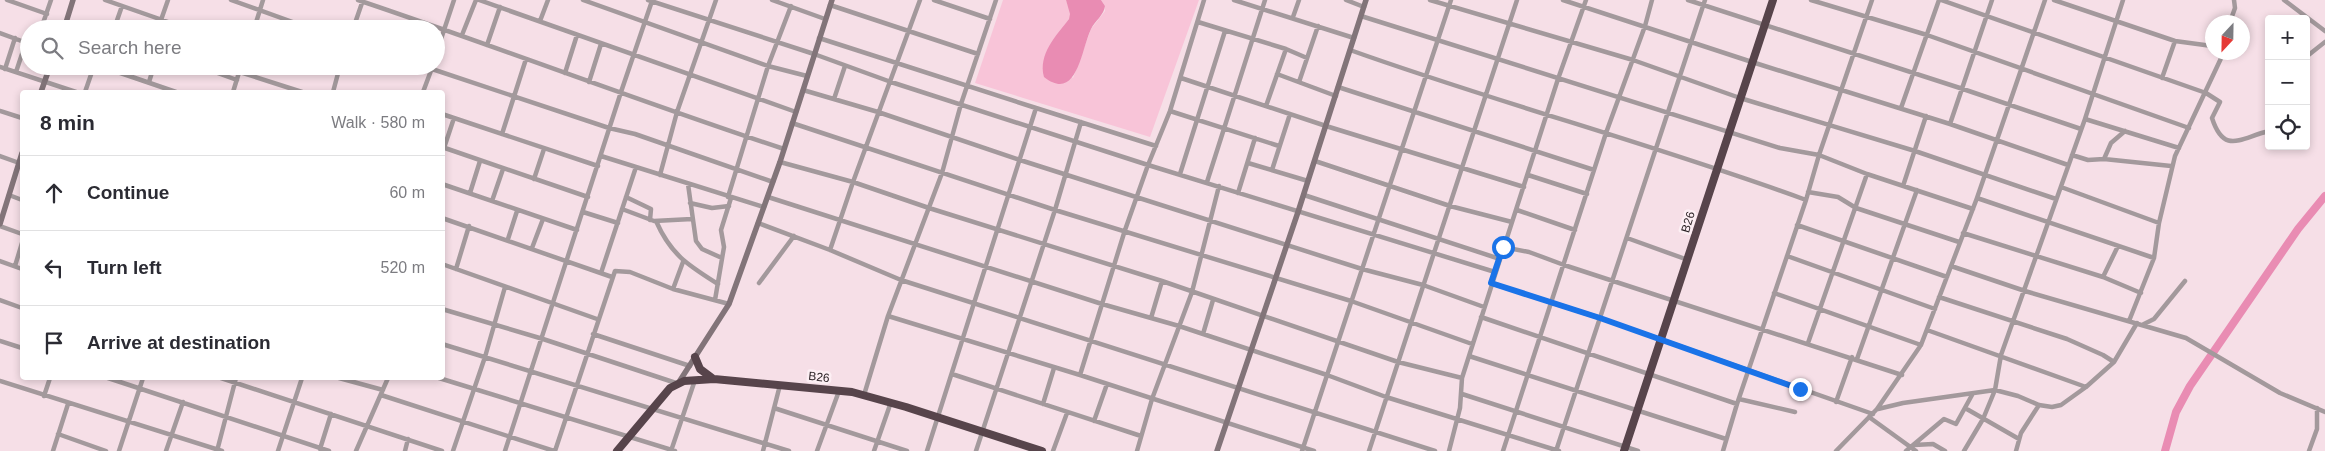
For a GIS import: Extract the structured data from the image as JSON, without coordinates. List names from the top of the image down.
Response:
{
  "streets": {
    "highway": ["B26"]
  },
  "north": "bottom",
  "page": {
    "map_buttons": ["+", "−"],
    "search": "Search here",
    "heading": ["8 min", "Walk · 580 m"],
    "list": [
      ["Continue", "60 m"],
      ["Turn left", "520 m"],
      "Arrive at destination"
    ]
  }
}
